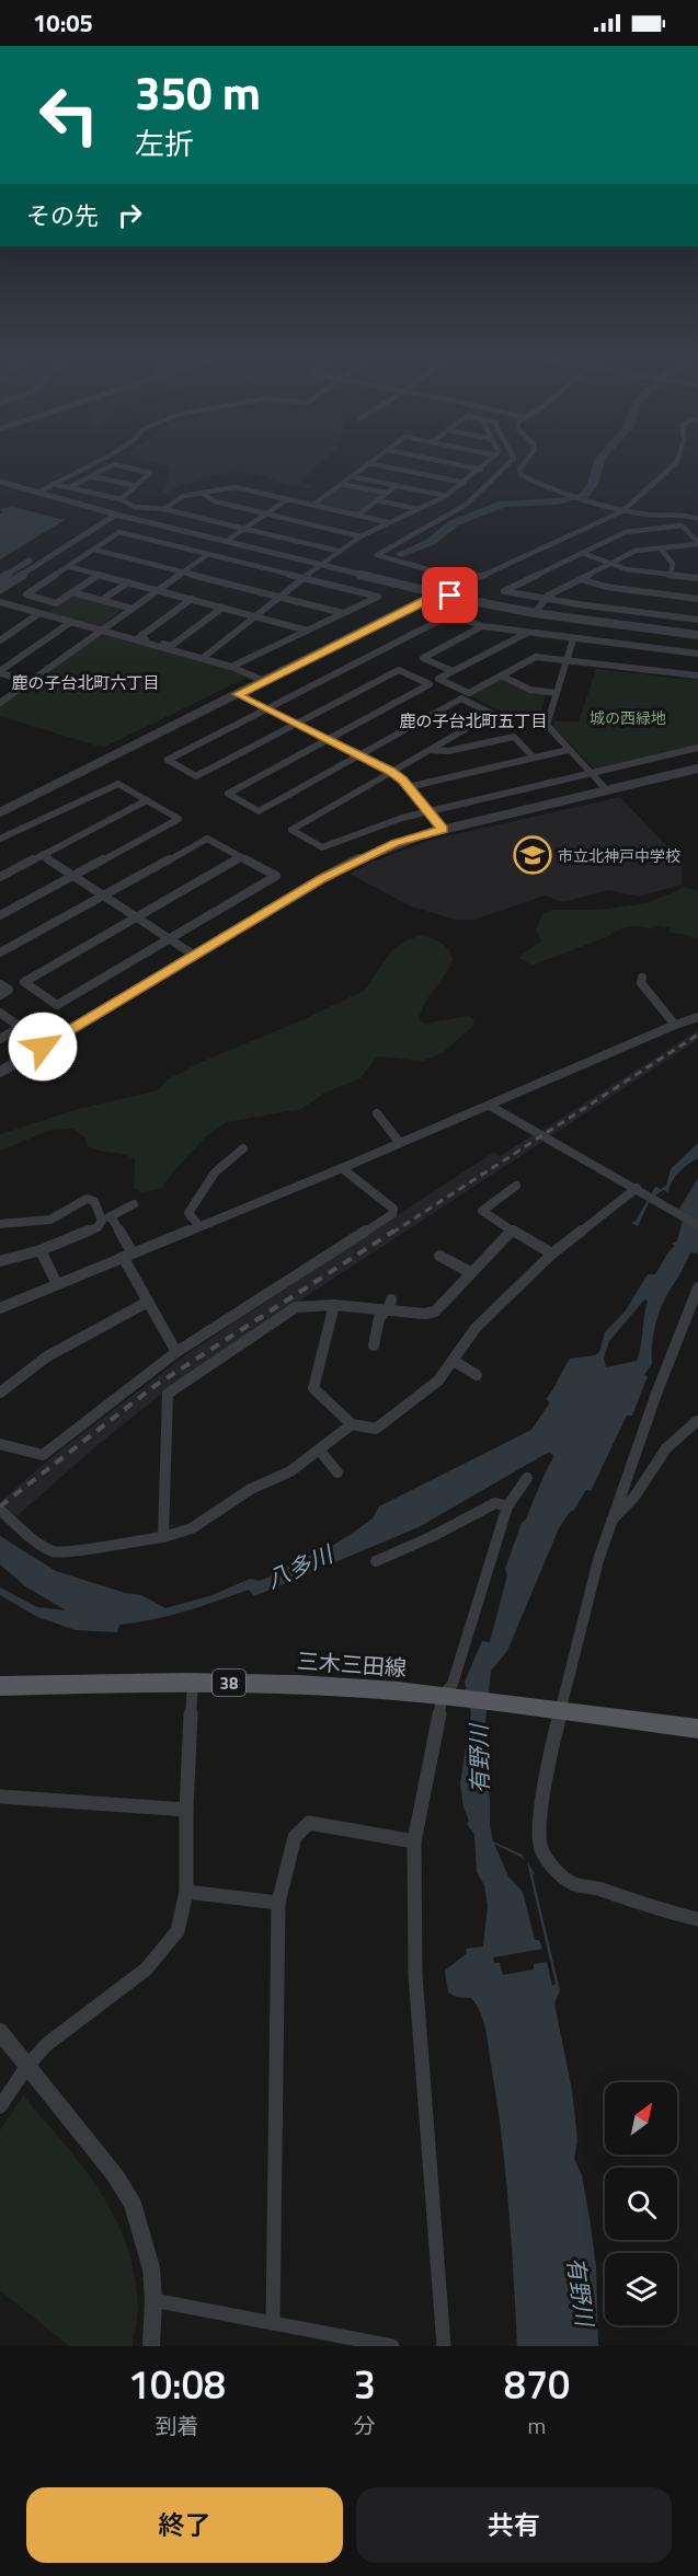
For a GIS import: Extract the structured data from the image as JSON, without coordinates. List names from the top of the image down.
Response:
{
  "streets": {
    "main road": ["三木三田線", "38"]
  },
  "districts": ["鹿の子台北町六丁目", "鹿の子台北町五丁目"],
  "water": ["八多川", "有野川"],
  "parks": ["城の西緑地"],
  "places": {
    "school or university": ["市立北神戸中学校"]
  },
  "north": "top right",
  "page": {
    "status": "10:05",
    "turn": ["350 m", "左折"],
    "then": "その先",
    "eta": [
      "10:08",
      "到着",
      "3",
      "分",
      "870",
      "m"
    ],
    "buttons": ["終了", "共有"]
  }
}
